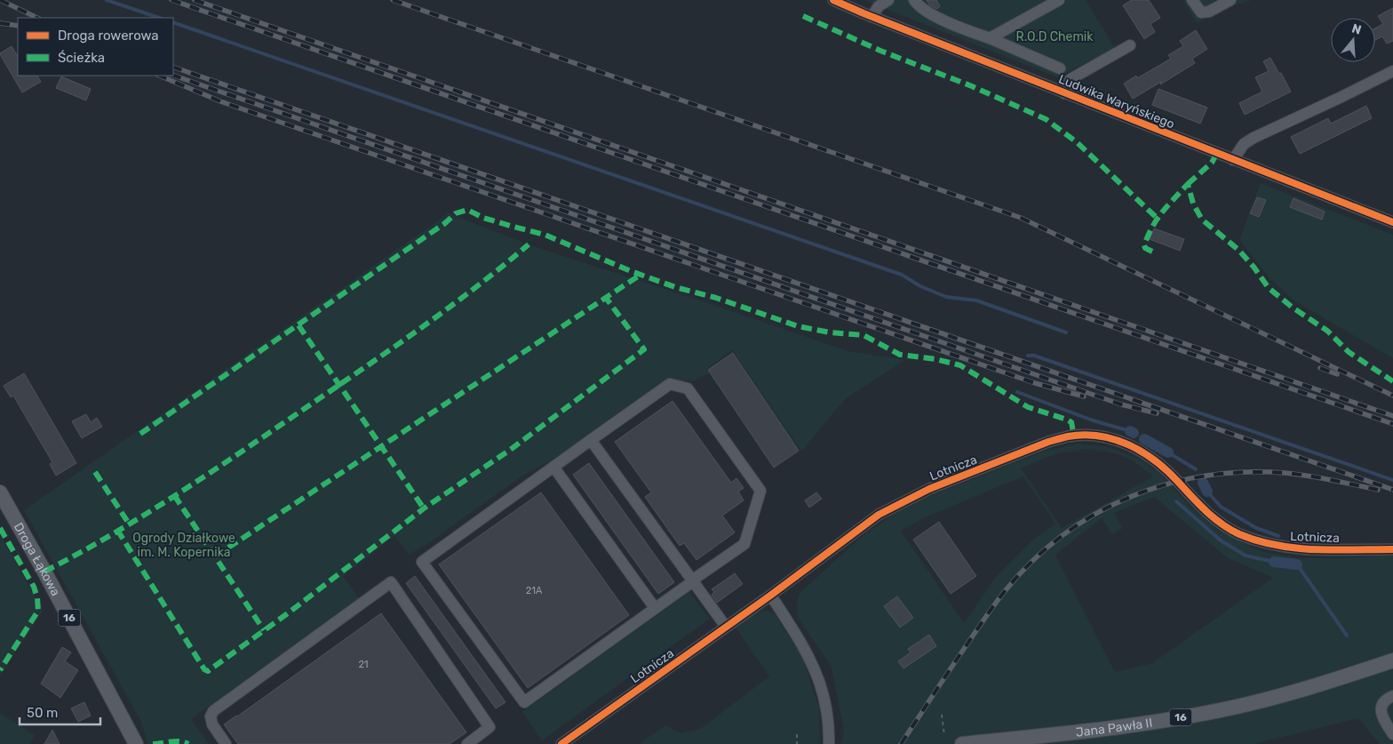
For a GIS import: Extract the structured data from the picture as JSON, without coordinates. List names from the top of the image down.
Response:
{
  "streets": {
    "main road": ["Droga Łąkowa", "16", "Jana Pawła II"],
    "street": ["Ludwika Waryńskiego", "Lotnicza"]
  },
  "parks": ["R.O.D Chemik", "Ogrody Działkowe im. M. Kopernika"],
  "house_numbers": ["21A", "21"],
  "legend": ["Droga rowerowa", "Ścieżka"],
  "scale_bar": "50 m",
  "north": "top"
}
